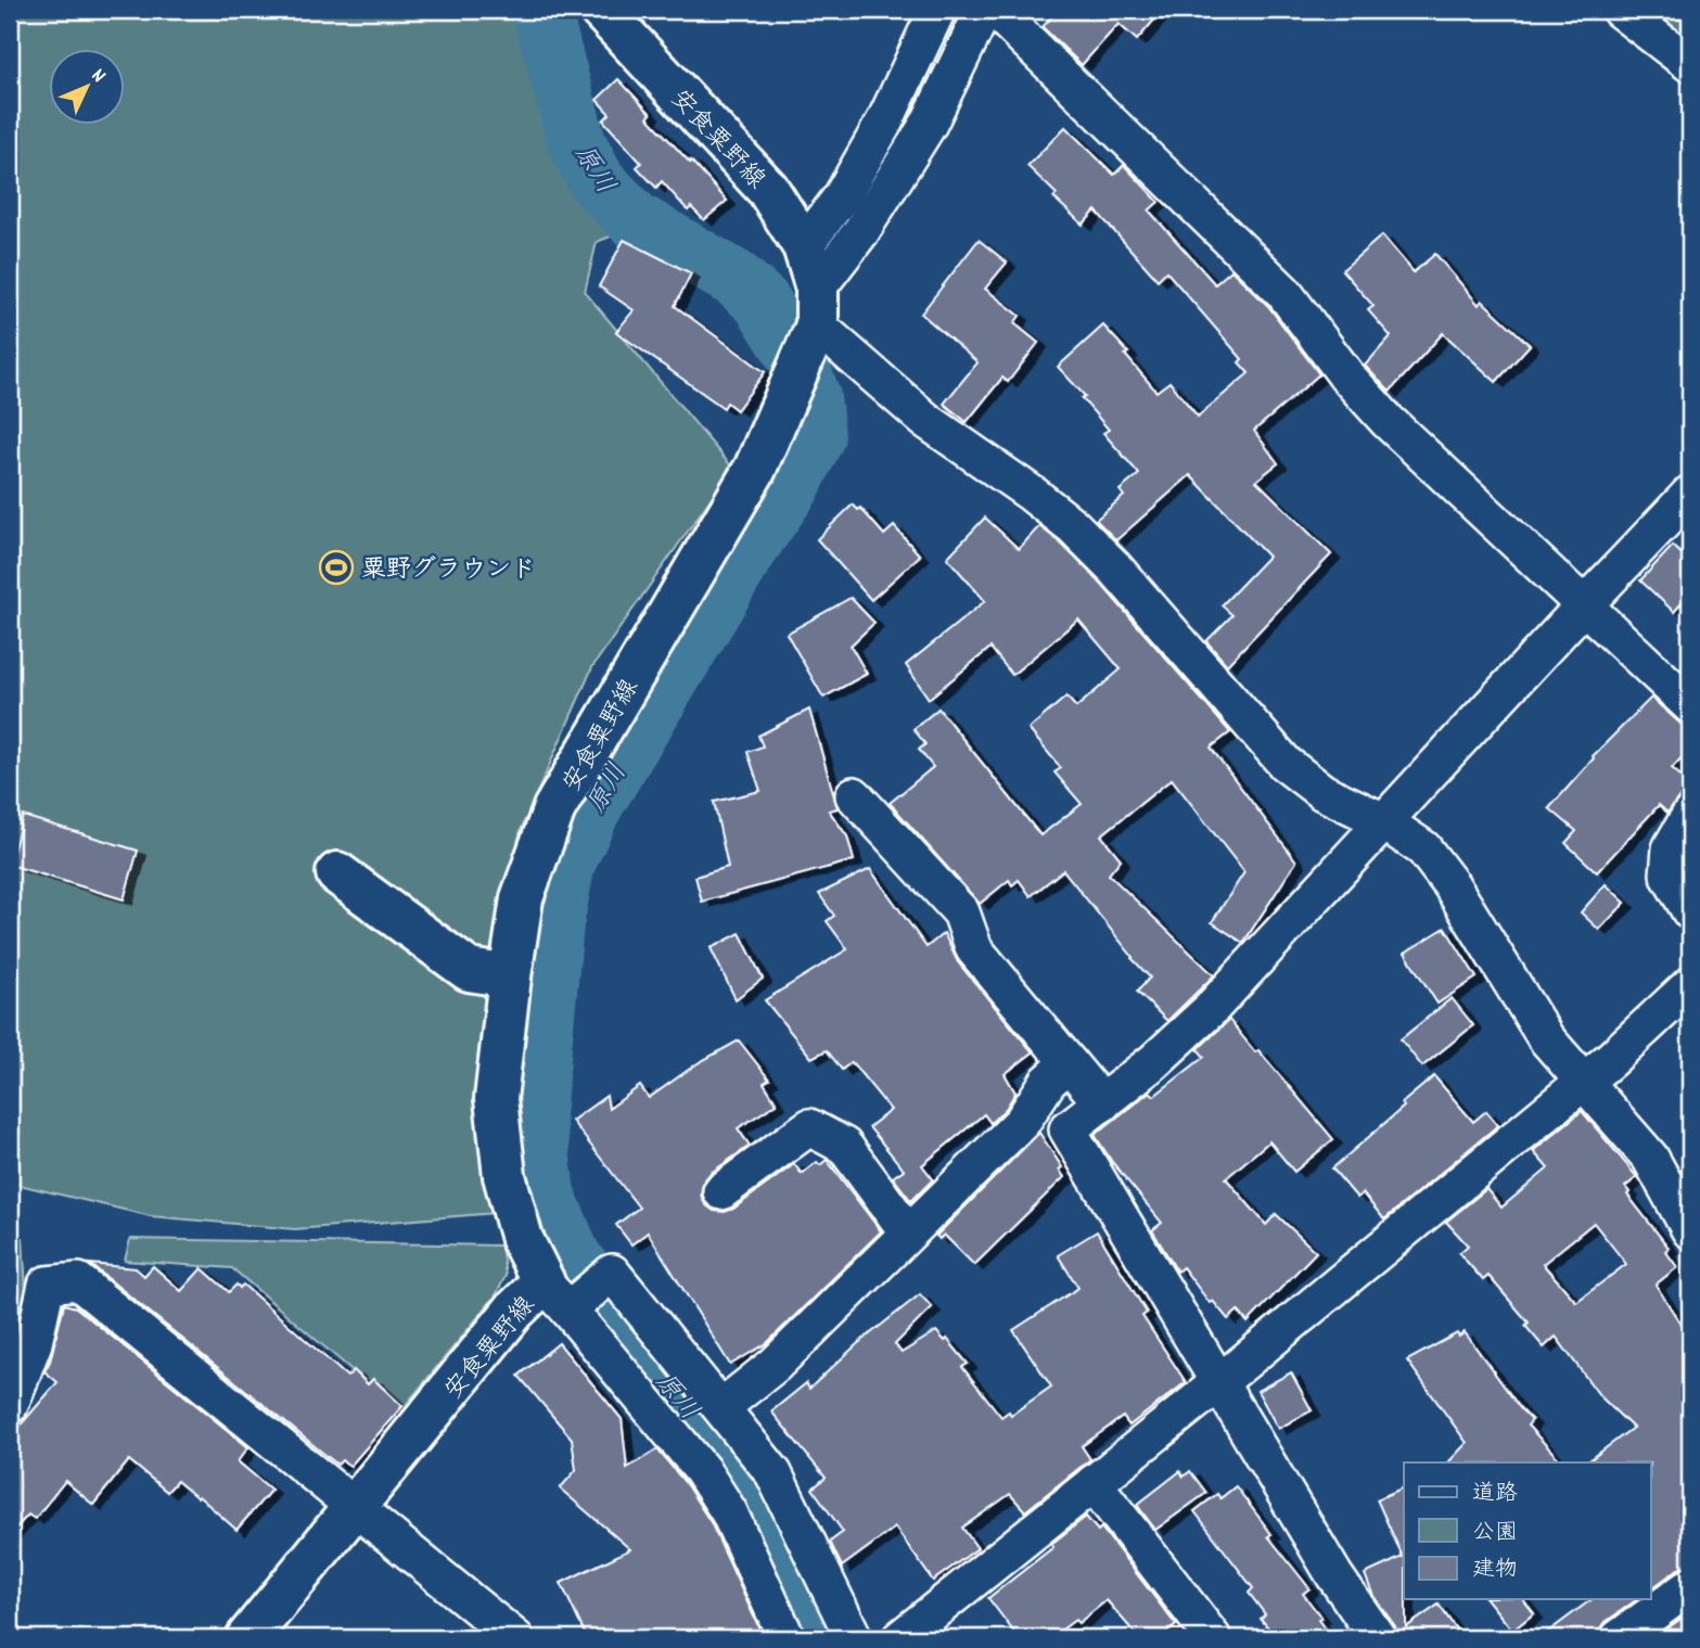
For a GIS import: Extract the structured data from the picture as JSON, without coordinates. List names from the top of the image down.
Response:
{
  "streets": {
    "main road": ["安食粟野線"]
  },
  "water": ["原川"],
  "places": {
    "sports": ["粟野グラウンド"]
  },
  "legend": ["道路", "公園", "建物"],
  "north": "top right"
}
